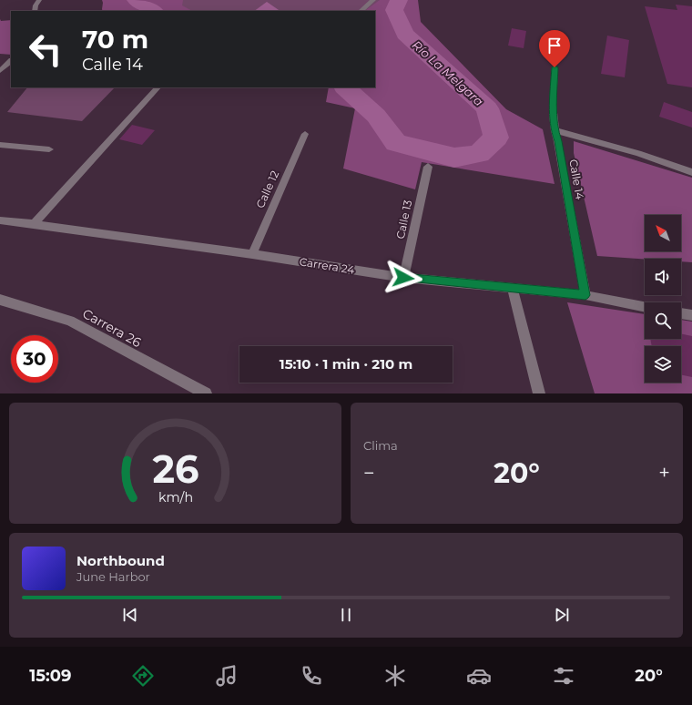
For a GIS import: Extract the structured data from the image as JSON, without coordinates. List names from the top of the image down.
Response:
{
  "streets": {
    "street": [
      "Calle 14",
      "Calle 12",
      "Calle 13",
      "Carrera 24",
      "Carrera 26"
    ]
  },
  "crossings": [
    ["Calle 14", "Carrera 24"],
    ["Calle 12", "Carrera 24"],
    ["Calle 13", "Carrera 24"]
  ],
  "water": ["Río La Melgara"],
  "north": "top left",
  "page": {
    "turn": ["70 m", "Calle 14"],
    "limit": "30",
    "trip": "15:10 · 1 min · 210 m",
    "tile": "Clima",
    "heat": ["−", "20°", "+"],
    "song": ["Northbound", "June Harbor"],
    "tabs": ["15:09", "20°"],
    "gauge": ["26", "km/h"]
  }
}
